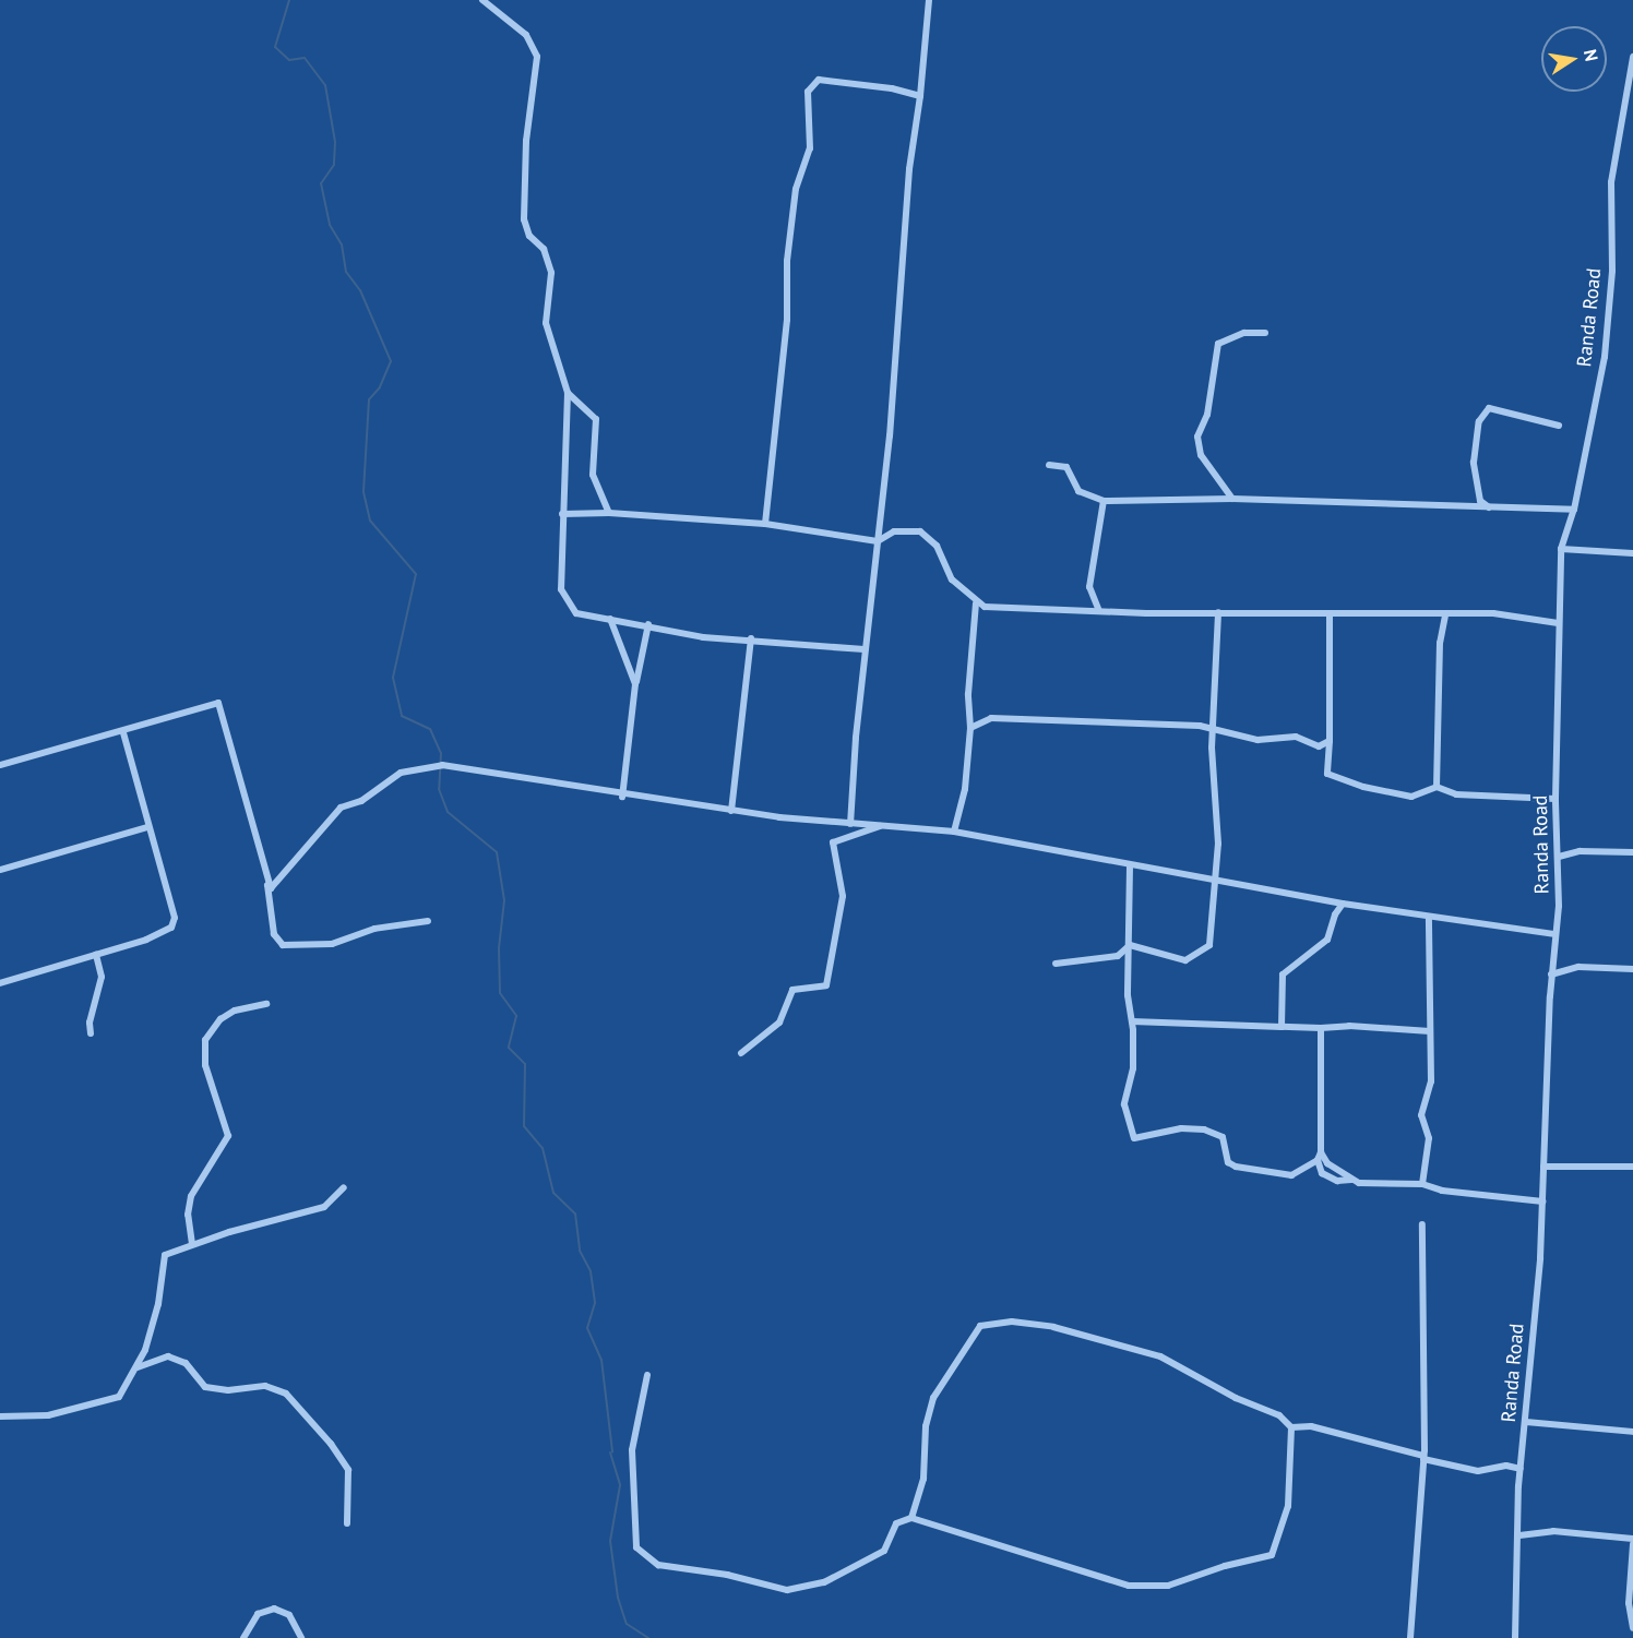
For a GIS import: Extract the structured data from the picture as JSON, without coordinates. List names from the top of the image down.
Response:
{
  "streets": {
    "street": ["Randa Road"]
  },
  "north": "right"
}
